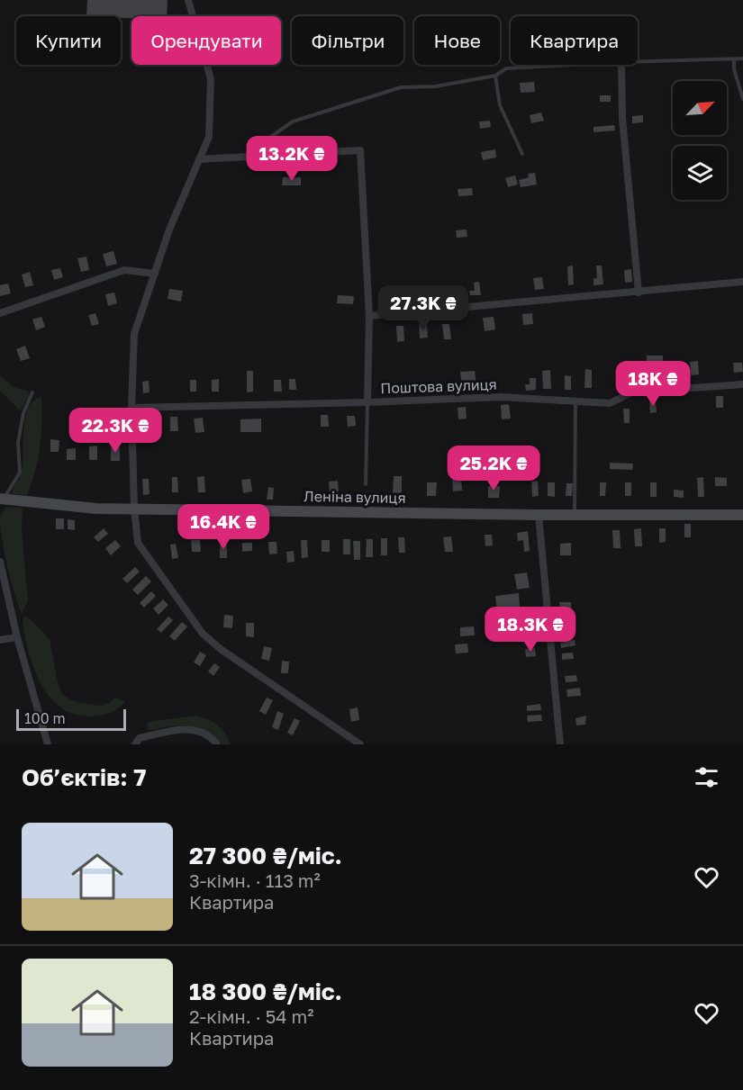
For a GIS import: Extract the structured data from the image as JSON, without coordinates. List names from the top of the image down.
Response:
{
  "streets": {
    "street": ["Поштова вулиця", "Леніна вулиця"]
  },
  "scale_bar": "100 m",
  "north": "top right",
  "page": {
    "chip": [
      "Купити",
      "Орендувати",
      "Фільтри",
      "Нове",
      "Квартира"
    ],
    "price": [
      "13.2K ₴",
      "27.3K ₴",
      "18K ₴",
      "22.3K ₴",
      "25.2K ₴",
      "16.4K ₴",
      "18.3K ₴"
    ],
    "scale": "100 m",
    "heading": "Об’єктів: 7",
    "list": [
      {
        "name": "27 300 ₴/міс.",
        "note": "3-кімн. · 113 m² · Квартира"
      },
      {
        "name": "18 300 ₴/міс.",
        "note": "2-кімн. · 54 m² · Квартира"
      }
    ]
  }
}
